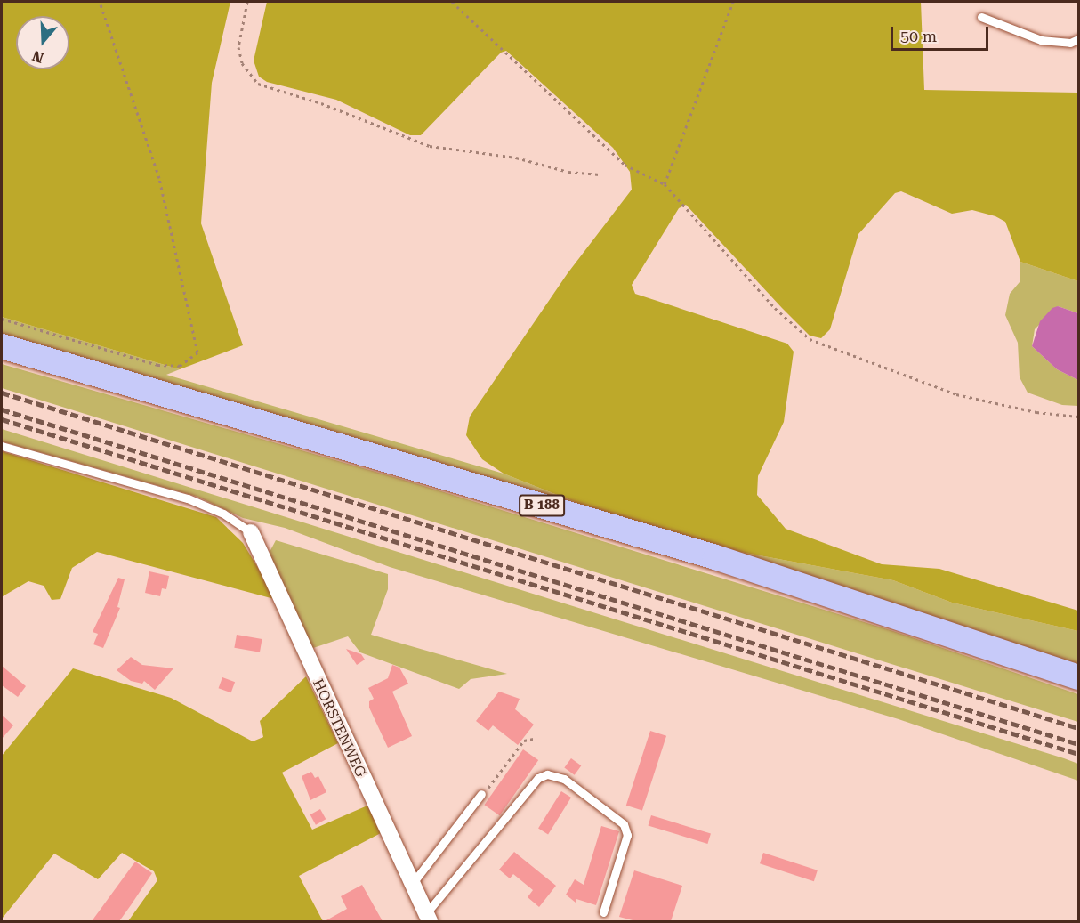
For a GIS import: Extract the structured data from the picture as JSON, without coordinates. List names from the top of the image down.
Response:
{
  "streets": {
    "main road": ["B 188"],
    "street": ["HORSTENWEG"]
  },
  "scale_bar": "50 m",
  "north": "bottom"
}
